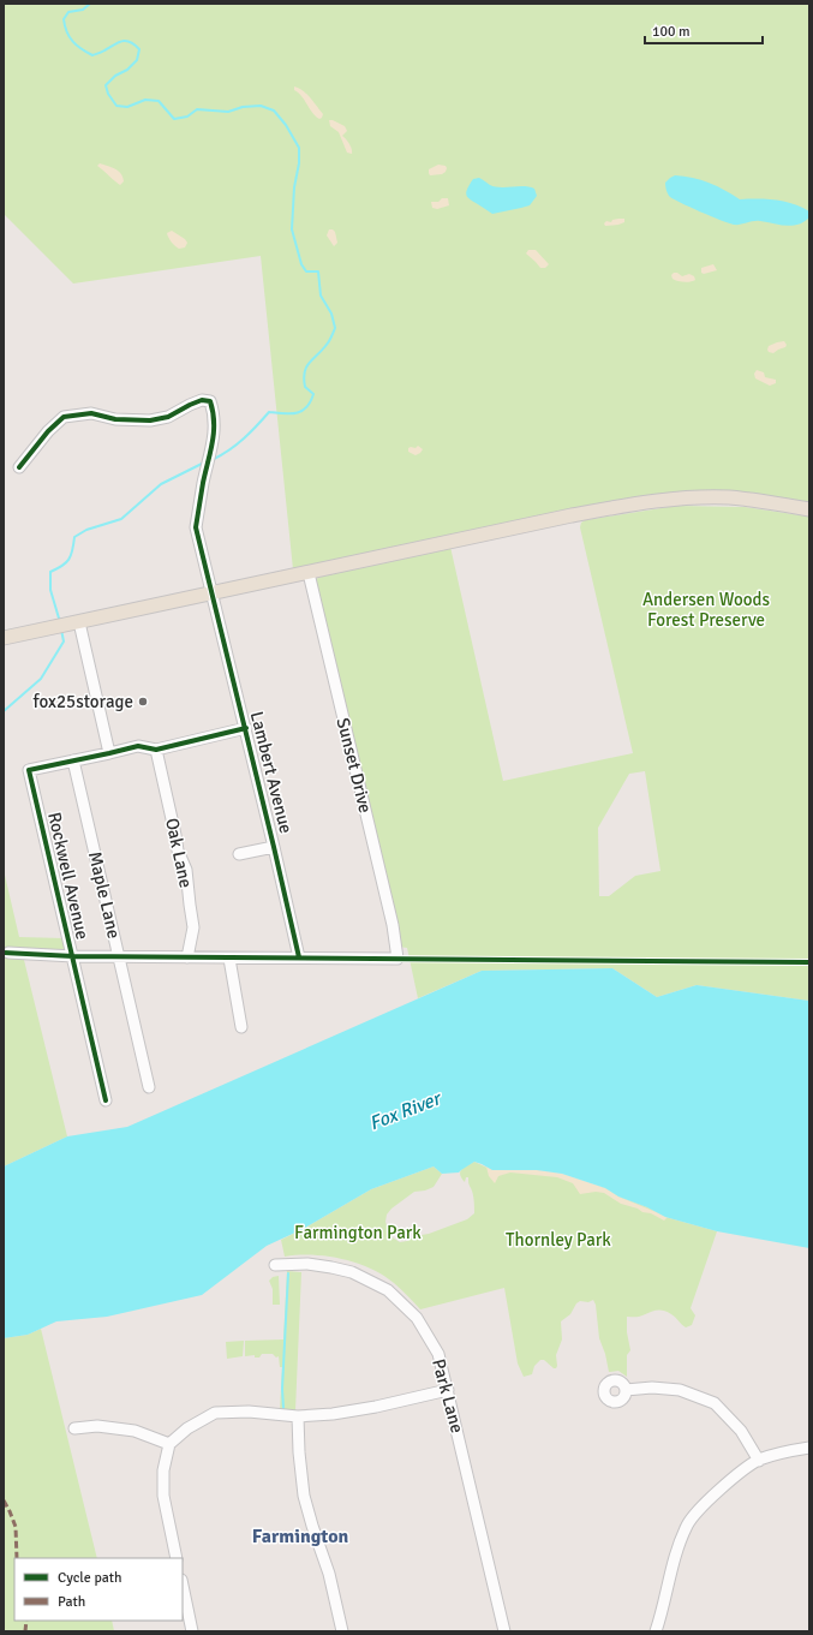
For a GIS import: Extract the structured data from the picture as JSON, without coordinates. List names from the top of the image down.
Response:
{
  "streets": {
    "street": [
      "Sunset Drive",
      "Lambert Avenue",
      "Oak Lane",
      "Rockwell Avenue",
      "Maple Lane",
      "Park Lane"
    ]
  },
  "crossings": [
    ["Sunset Drive", "Lambert Avenue"],
    ["Rockwell Avenue", "Maple Lane"]
  ],
  "districts": ["Farmington"],
  "water": ["Fox River"],
  "parks": ["Andersen Woods Forest Preserve", "Farmington Park", "Thornley Park"],
  "places": ["fox25storage"],
  "legend": ["Cycle path", "Path"],
  "scale_bar": "100 m"
}
